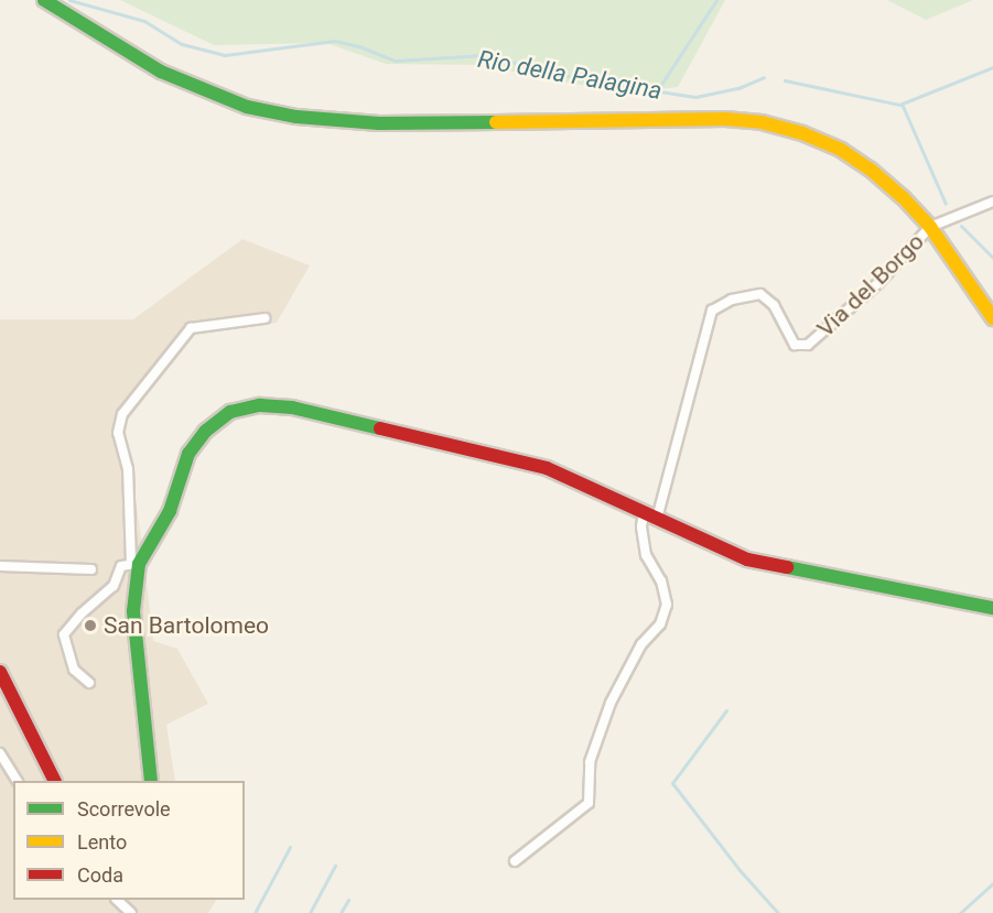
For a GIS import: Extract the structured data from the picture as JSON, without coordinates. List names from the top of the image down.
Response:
{
  "streets": {
    "street": ["Via del Borgo"]
  },
  "water": ["Rio della Palagina"],
  "places": ["San Bartolomeo"],
  "legend": ["Scorrevole", "Lento", "Coda"]
}
